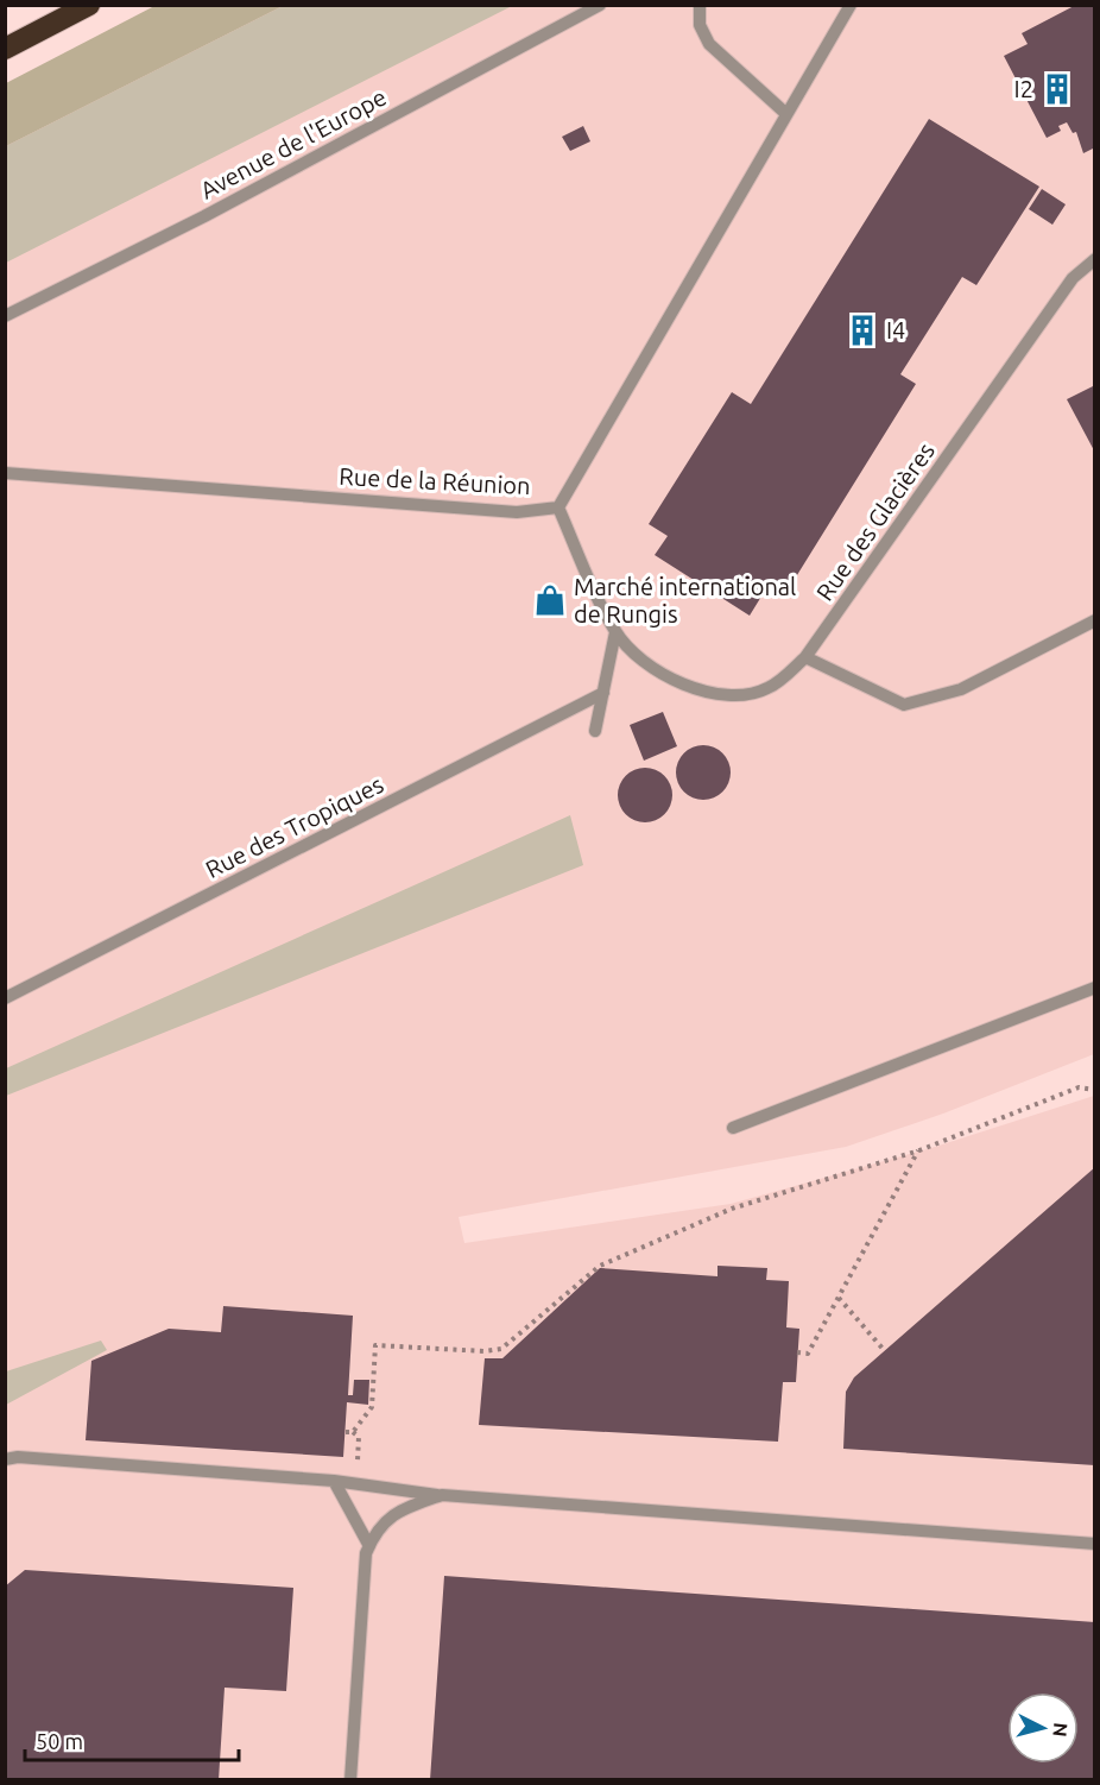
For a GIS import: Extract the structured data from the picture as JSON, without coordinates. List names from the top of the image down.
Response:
{
  "streets": {
    "lane": [
      "Avenue de l'Europe",
      "Rue de la Réunion",
      "Rue des Glacières",
      "Rue des Tropiques"
    ]
  },
  "crossings": [
    ["Rue de la Réunion", "Rue des Glacières"]
  ],
  "places": {
    "building": ["I2", "I4"],
    "shop": ["Marché international de Rungis"]
  },
  "scale_bar": "50 m",
  "north": "right"
}
